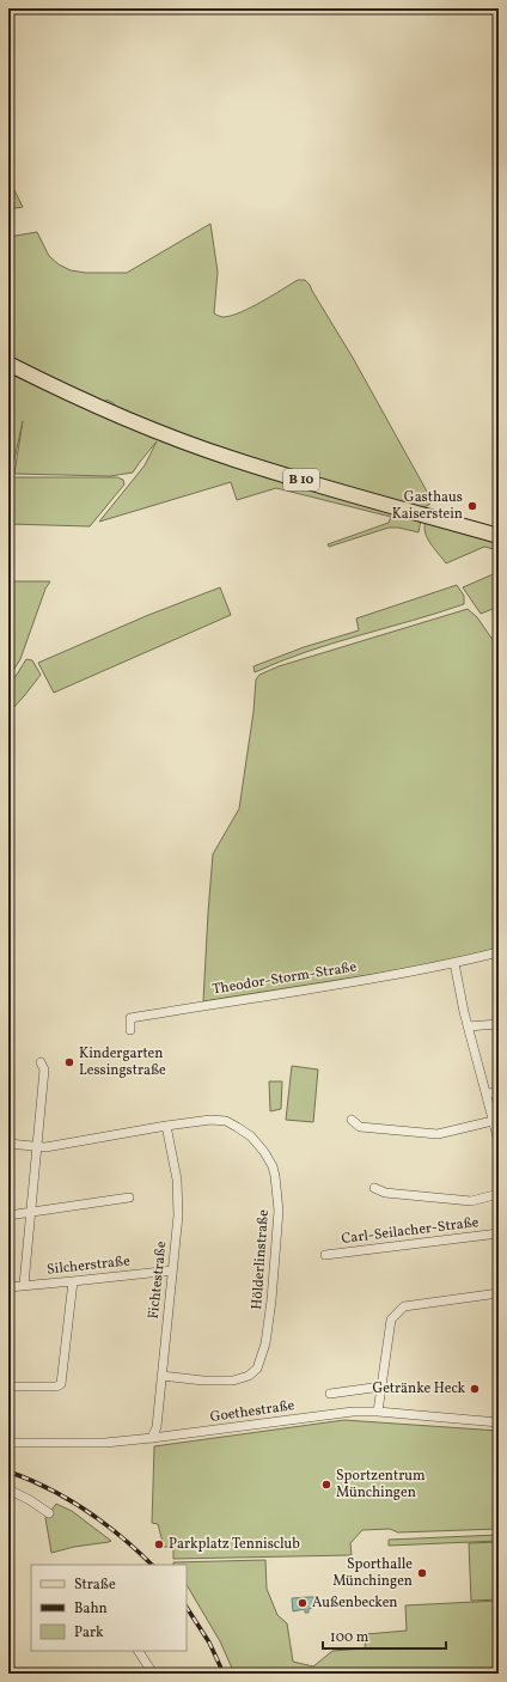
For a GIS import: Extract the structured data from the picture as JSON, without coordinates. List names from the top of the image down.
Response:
{
  "streets": {
    "main road": ["B 10"],
    "street": [
      "Theodor-Storm-Straße",
      "Carl-Seilacher-Straße",
      "Hölderlinstraße",
      "Silcherstraße",
      "Fichtestraße",
      "Goethestraße"
    ]
  },
  "crossings": [
    ["Hölderlinstraße", "Fichtestraße"],
    ["Silcherstraße", "Fichtestraße"],
    ["Fichtestraße", "Goethestraße"]
  ],
  "places": [
    "Gasthaus Kaiserstein",
    "Kindergarten Lessingstraße",
    "Getränke Heck",
    "Sportzentrum Münchingen",
    "Parkplatz Tennisclub",
    "Sporthalle Münchingen",
    "Außenbecken"
  ],
  "legend": ["Straße", "Bahn", "Park"],
  "scale_bar": "100 m"
}
